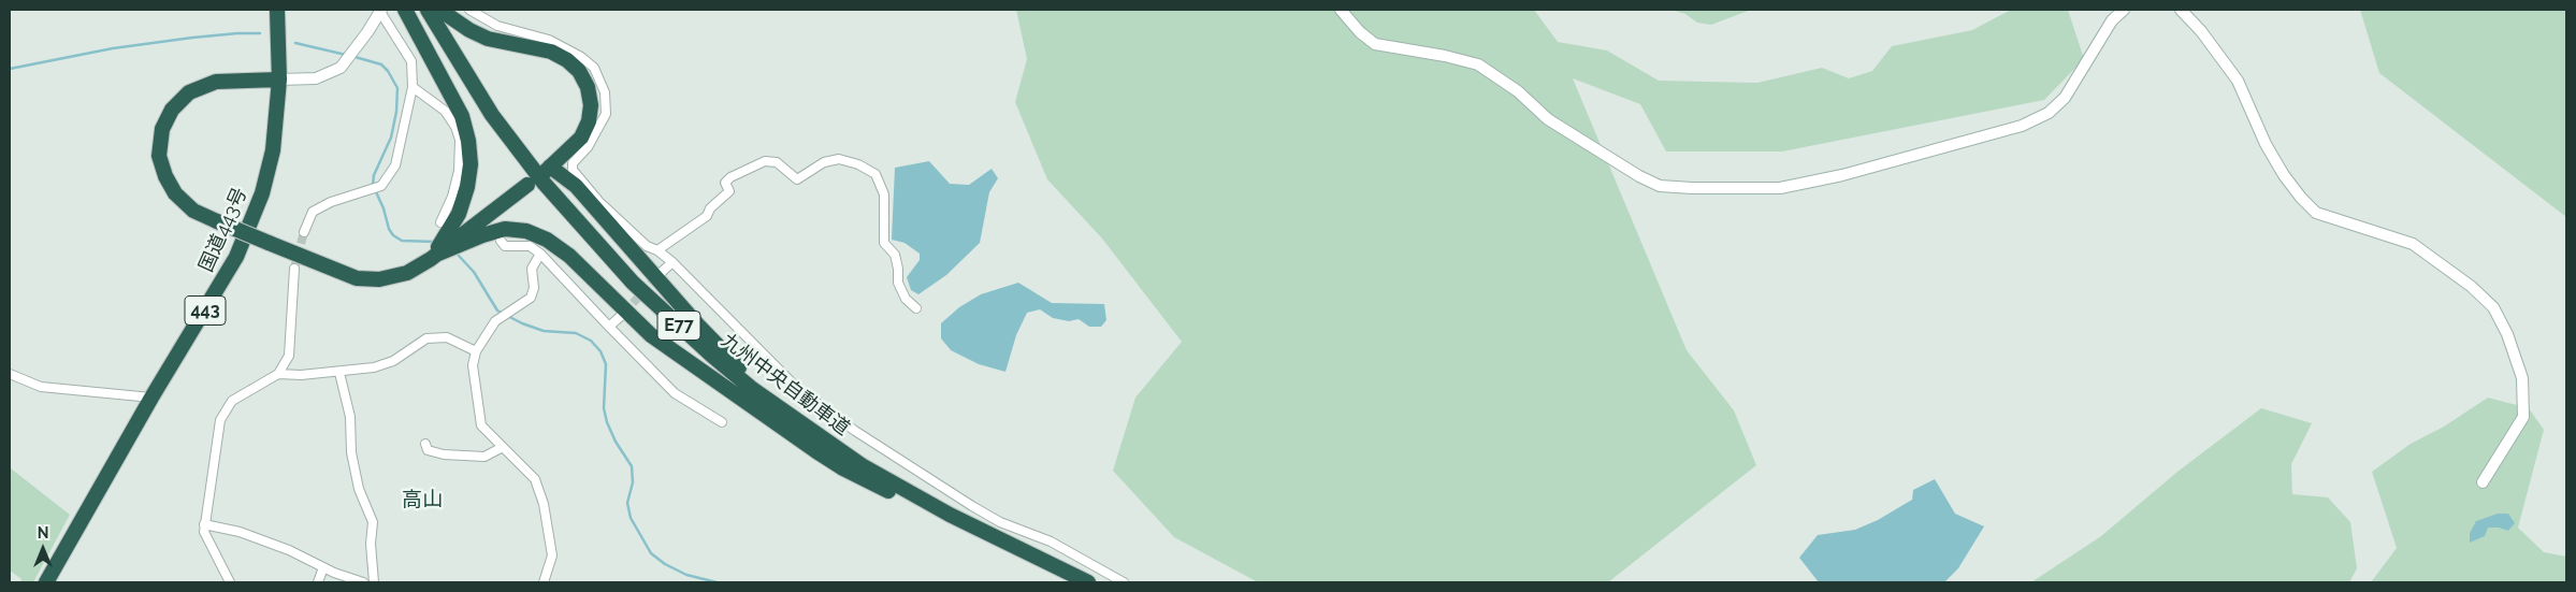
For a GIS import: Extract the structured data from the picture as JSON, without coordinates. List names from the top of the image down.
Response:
{
  "streets": {
    "highway": [
      "国道443号",
      "443",
      "E77",
      "九州中央自動車道"
    ]
  },
  "districts": ["高山"],
  "north": "top"
}
